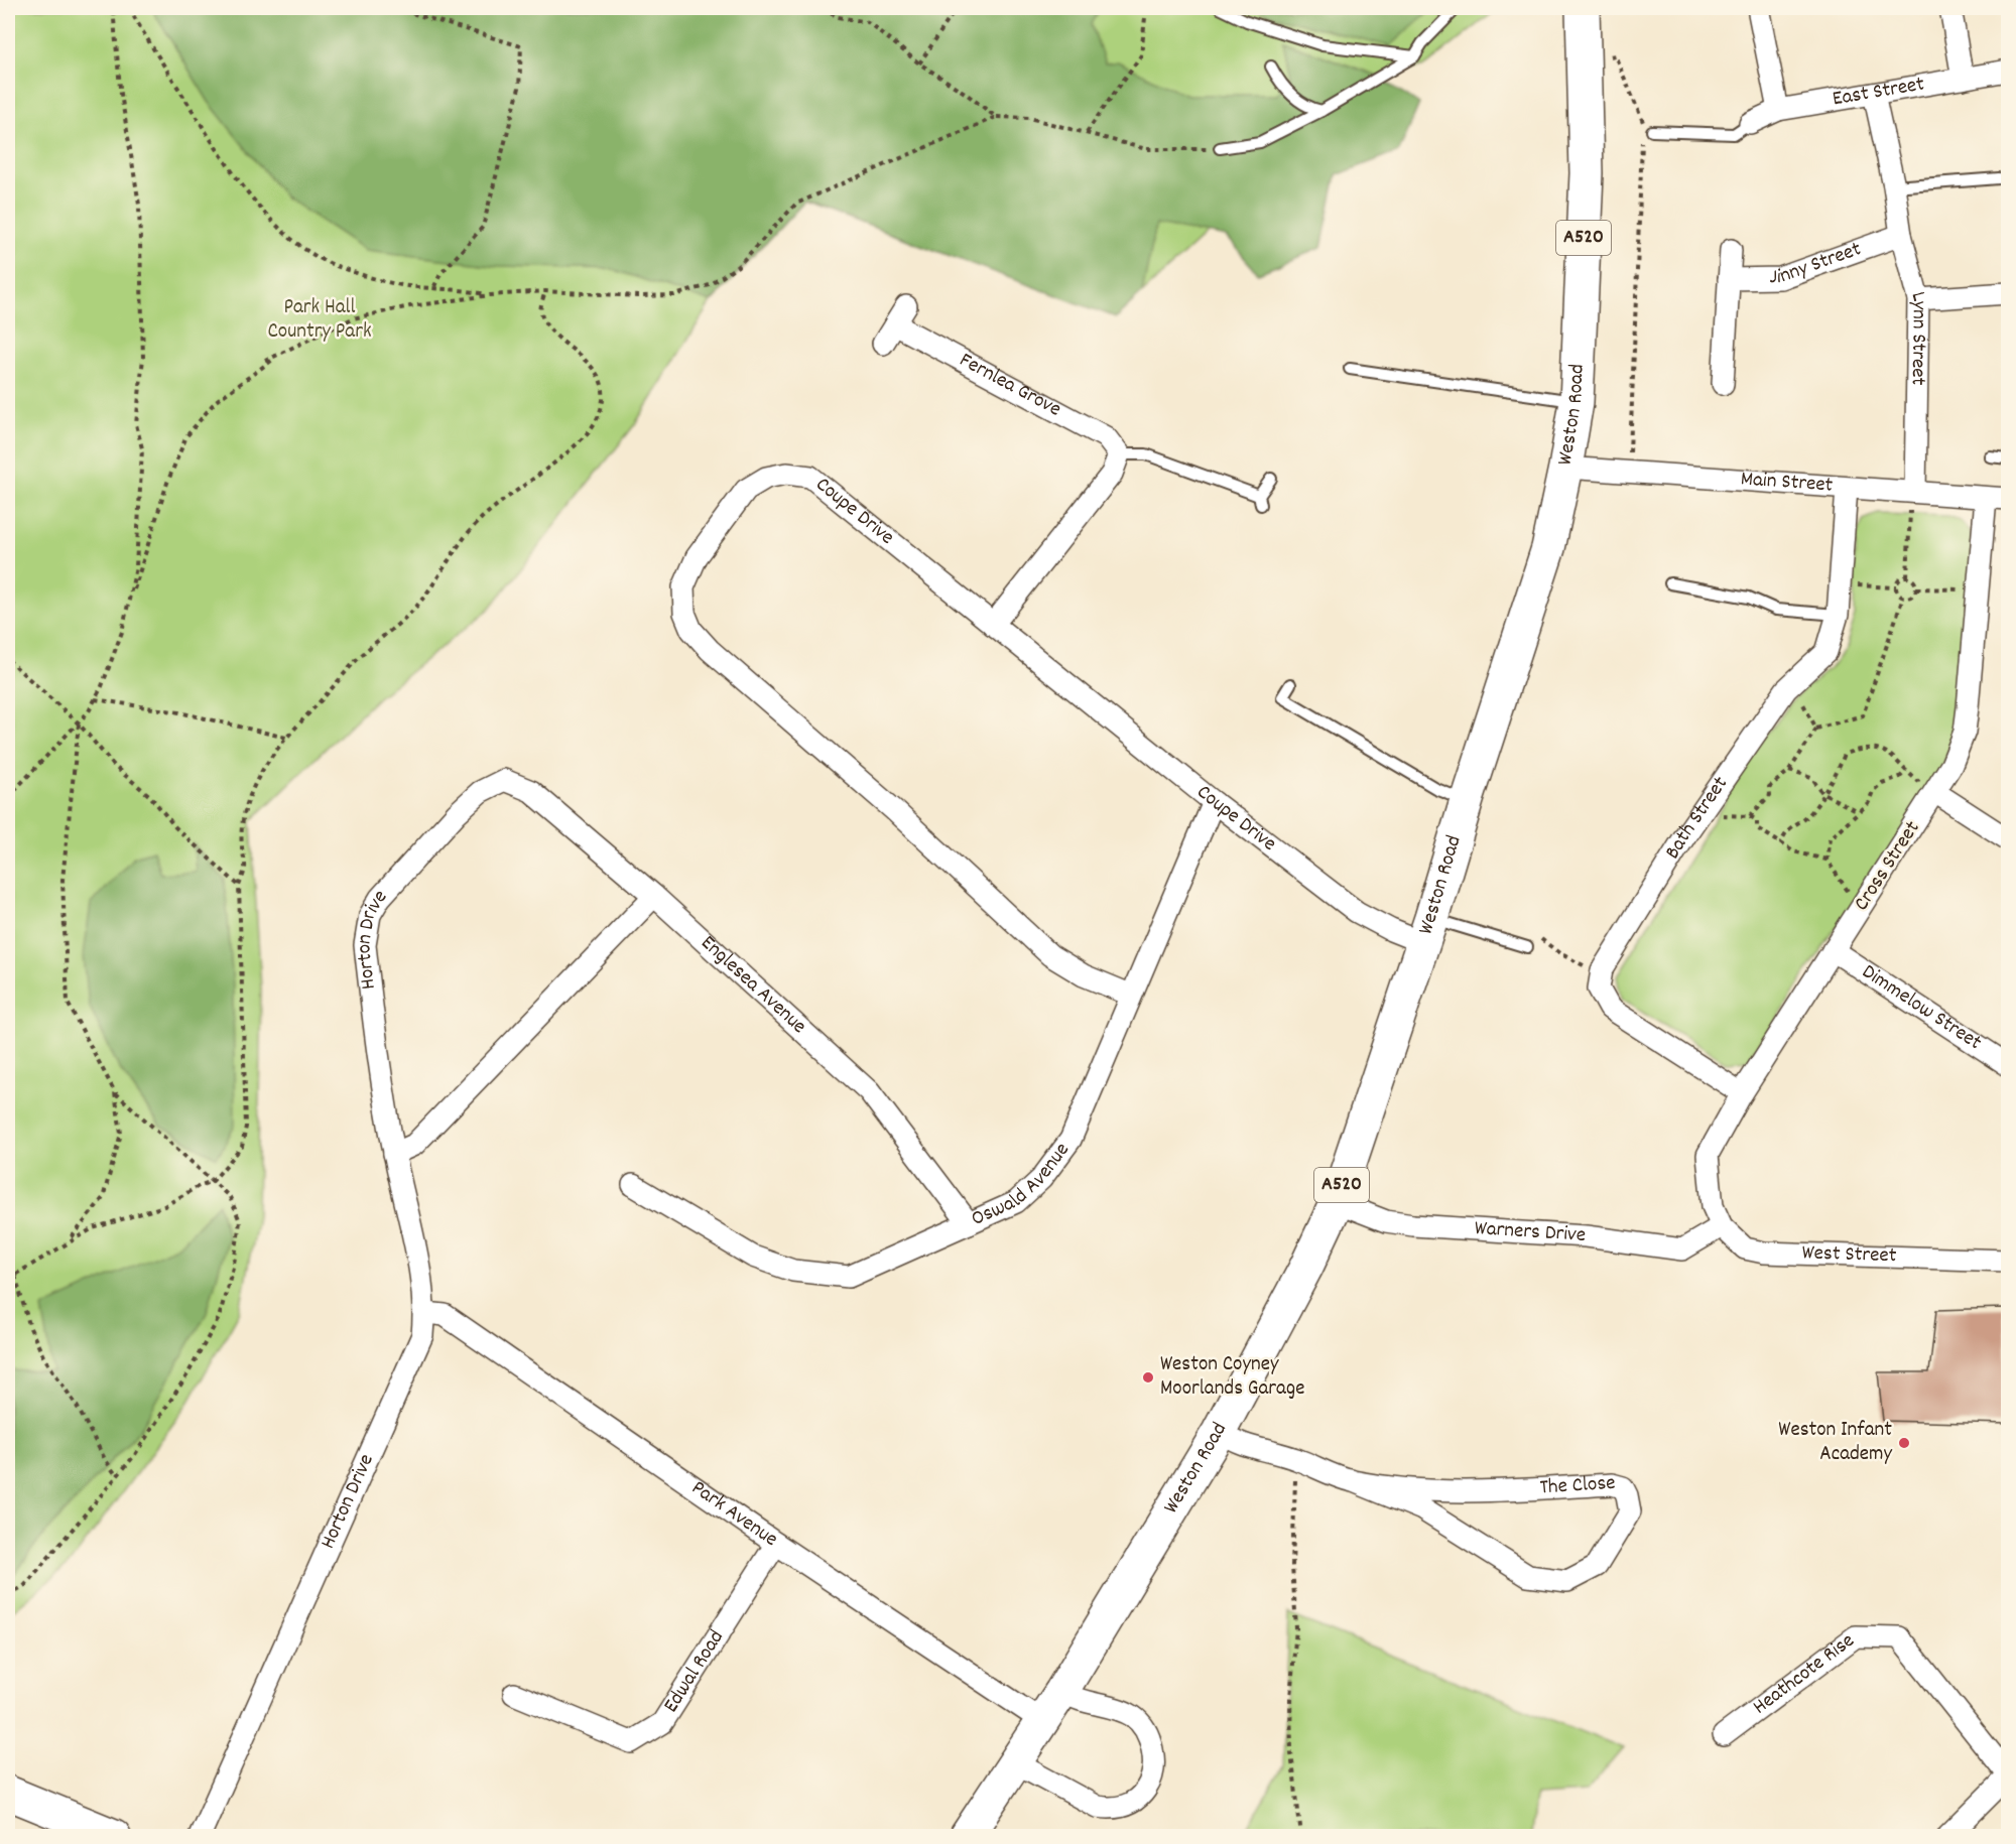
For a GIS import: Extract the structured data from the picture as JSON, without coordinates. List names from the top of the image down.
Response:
{
  "streets": {
    "main road": ["A520", "Weston Road"],
    "street": [
      "East Street",
      "Jinny Street",
      "Lynn Street",
      "Fernlea Grove",
      "Main Street",
      "Coupe Drive",
      "Bath Street",
      "Cross Street",
      "Horton Drive",
      "Englesea Avenue",
      "Dimmelow Street",
      "Oswald Avenue",
      "Warners Drive",
      "West Street",
      "The Close",
      "Park Avenue",
      "Edwal Road",
      "Heathcote Rise"
    ]
  },
  "crossings": [
    ["East Street", "Lynn Street"],
    ["Jinny Street", "Lynn Street"],
    ["Lynn Street", "Main Street"],
    ["Weston Road", "Main Street"],
    ["Weston Road", "Coupe Drive"],
    ["Weston Road", "Warners Drive"],
    ["Weston Road", "The Close"],
    ["Weston Road", "Park Avenue"],
    ["Main Street", "Bath Street"],
    ["Main Street", "Cross Street"],
    ["Coupe Drive", "Oswald Avenue"],
    ["Bath Street", "Cross Street"],
    ["Cross Street", "Dimmelow Street"],
    ["Cross Street", "West Street"],
    ["Horton Drive", "Englesea Avenue"],
    ["Horton Drive", "Park Avenue"],
    ["Englesea Avenue", "Oswald Avenue"],
    ["Warners Drive", "West Street"],
    ["Park Avenue", "Edwal Road"]
  ],
  "parks": ["Park Hall Country Park"],
  "places": ["Weston Coyney Moorlands Garage", "Weston Infant Academy"]
}
